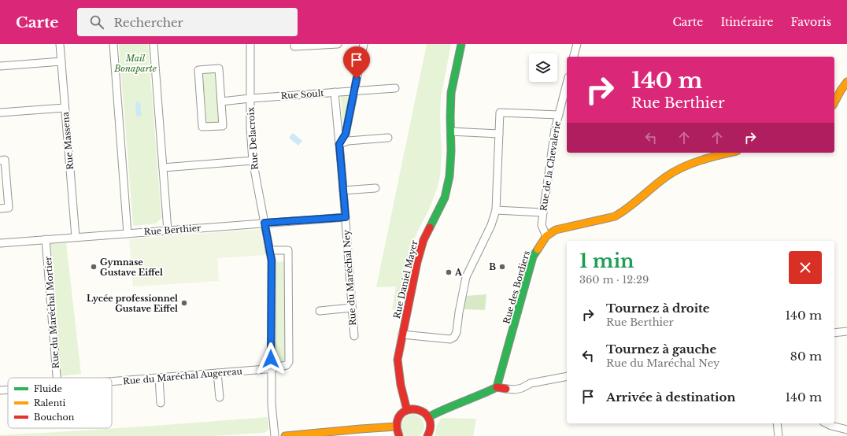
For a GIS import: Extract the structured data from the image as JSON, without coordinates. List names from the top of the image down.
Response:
{
  "streets": {
    "street": [
      "Rue Soult",
      "Rue Delacroix",
      "Rue Massena",
      "Rue de la Chevalerie",
      "Rue Berthier",
      "Rue du Maréchal Ney",
      "Rue Daniel Mayer",
      "Rue des Bordiers",
      "Rue du Maréchal Mortier",
      "Rue du Maréchal Augereau"
    ]
  },
  "crossings": [
    ["Rue Soult", "Rue Delacroix"],
    ["Rue Soult", "Rue du Maréchal Ney"],
    ["Rue Delacroix", "Rue Berthier"],
    ["Rue Delacroix", "Rue du Maréchal Augereau"],
    ["Rue Massena", "Rue Berthier"],
    ["Rue de la Chevalerie", "Rue des Bordiers"],
    ["Rue Berthier", "Rue du Maréchal Ney"],
    ["Rue Berthier", "Rue du Maréchal Mortier"]
  ],
  "parks": ["Mail Bonaparte"],
  "places": [
    "Gymnase Gustave Eiffel",
    "B",
    "A",
    "Lycée professionnel Gustave Eiffel"
  ],
  "legend": ["Fluide", "Ralenti", "Bouchon"],
  "page": {
    "header": "Carte",
    "search": "Rechercher",
    "nav": ["Carte", "Itinéraire", "Favoris"],
    "turn": ["140 m", "Rue Berthier"],
    "heading": ["1 min", "360 m · 12:29"],
    "list": [
      {
        "name": "Tournez à droite",
        "note": "Rue Berthier",
        "value": "140 m"
      },
      {
        "name": "Tournez à gauche",
        "note": "Rue du Maréchal Ney",
        "value": "80 m"
      },
      {
        "name": "Arrivée à destination",
        "value": "140 m"
      }
    ]
  }
}
